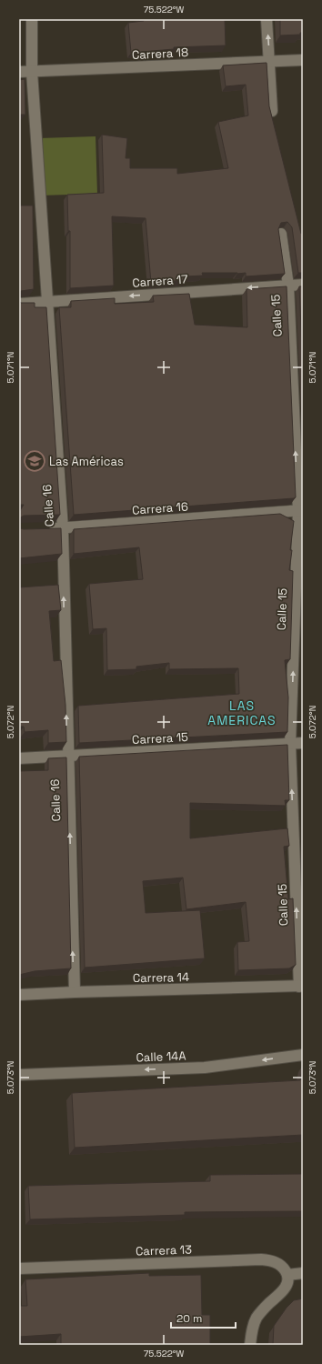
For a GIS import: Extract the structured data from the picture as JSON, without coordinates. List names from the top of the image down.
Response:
{
  "streets": {
    "street": [
      "Carrera 18",
      "Carrera 17",
      "Calle 15",
      "Calle 16",
      "Carrera 16",
      "Carrera 15",
      "Carrera 14",
      "Calle 14A",
      "Carrera 13"
    ]
  },
  "crossings": [
    ["Carrera 18", "Calle 16"],
    ["Carrera 17", "Calle 15"],
    ["Carrera 17", "Calle 16"],
    ["Calle 15", "Carrera 16"],
    ["Calle 15", "Carrera 15"],
    ["Calle 15", "Carrera 14"],
    ["Calle 16", "Carrera 16"],
    ["Calle 16", "Carrera 15"],
    ["Calle 16", "Carrera 14"]
  ],
  "one_way": [
    "Carrera 17",
    "Calle 15",
    "Calle 16",
    "Calle 14A"
  ],
  "districts": ["LAS AMERICAS"],
  "places": {
    "school or university": ["Las Américas"]
  },
  "scale_bar": "20 m",
  "coordinates": [
    "75.522°W",
    "5.071°N",
    "5.072°N",
    "5.073°N"
  ]
}
